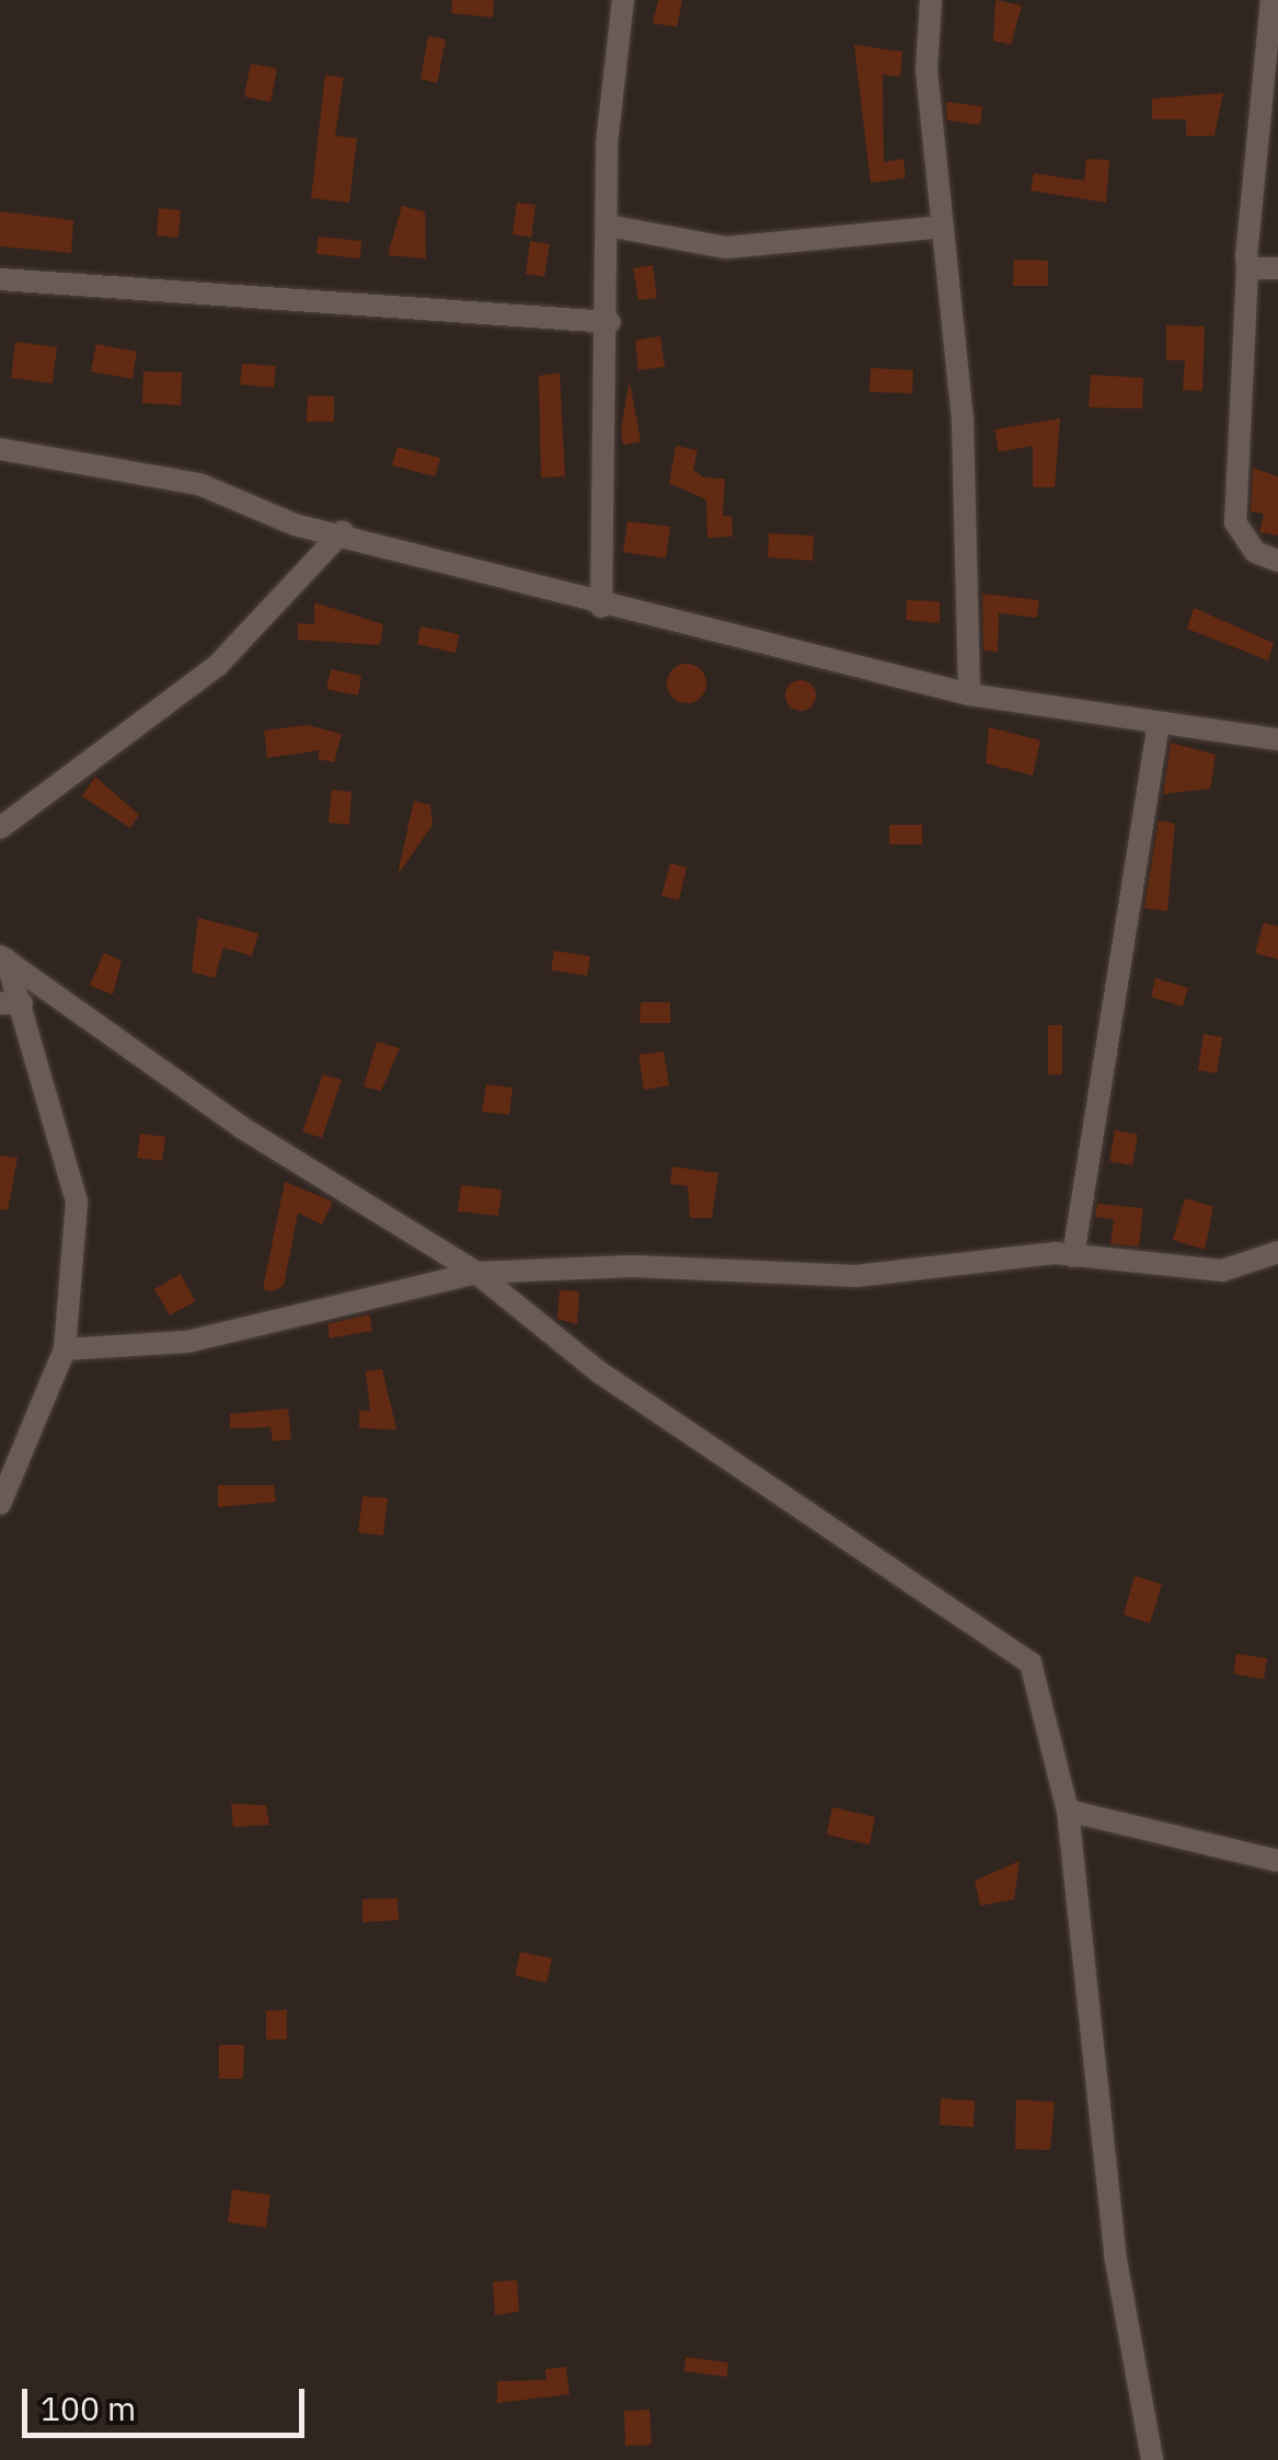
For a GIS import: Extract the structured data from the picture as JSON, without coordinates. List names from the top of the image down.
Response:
{
  "scale_bar": "100 m"
}
